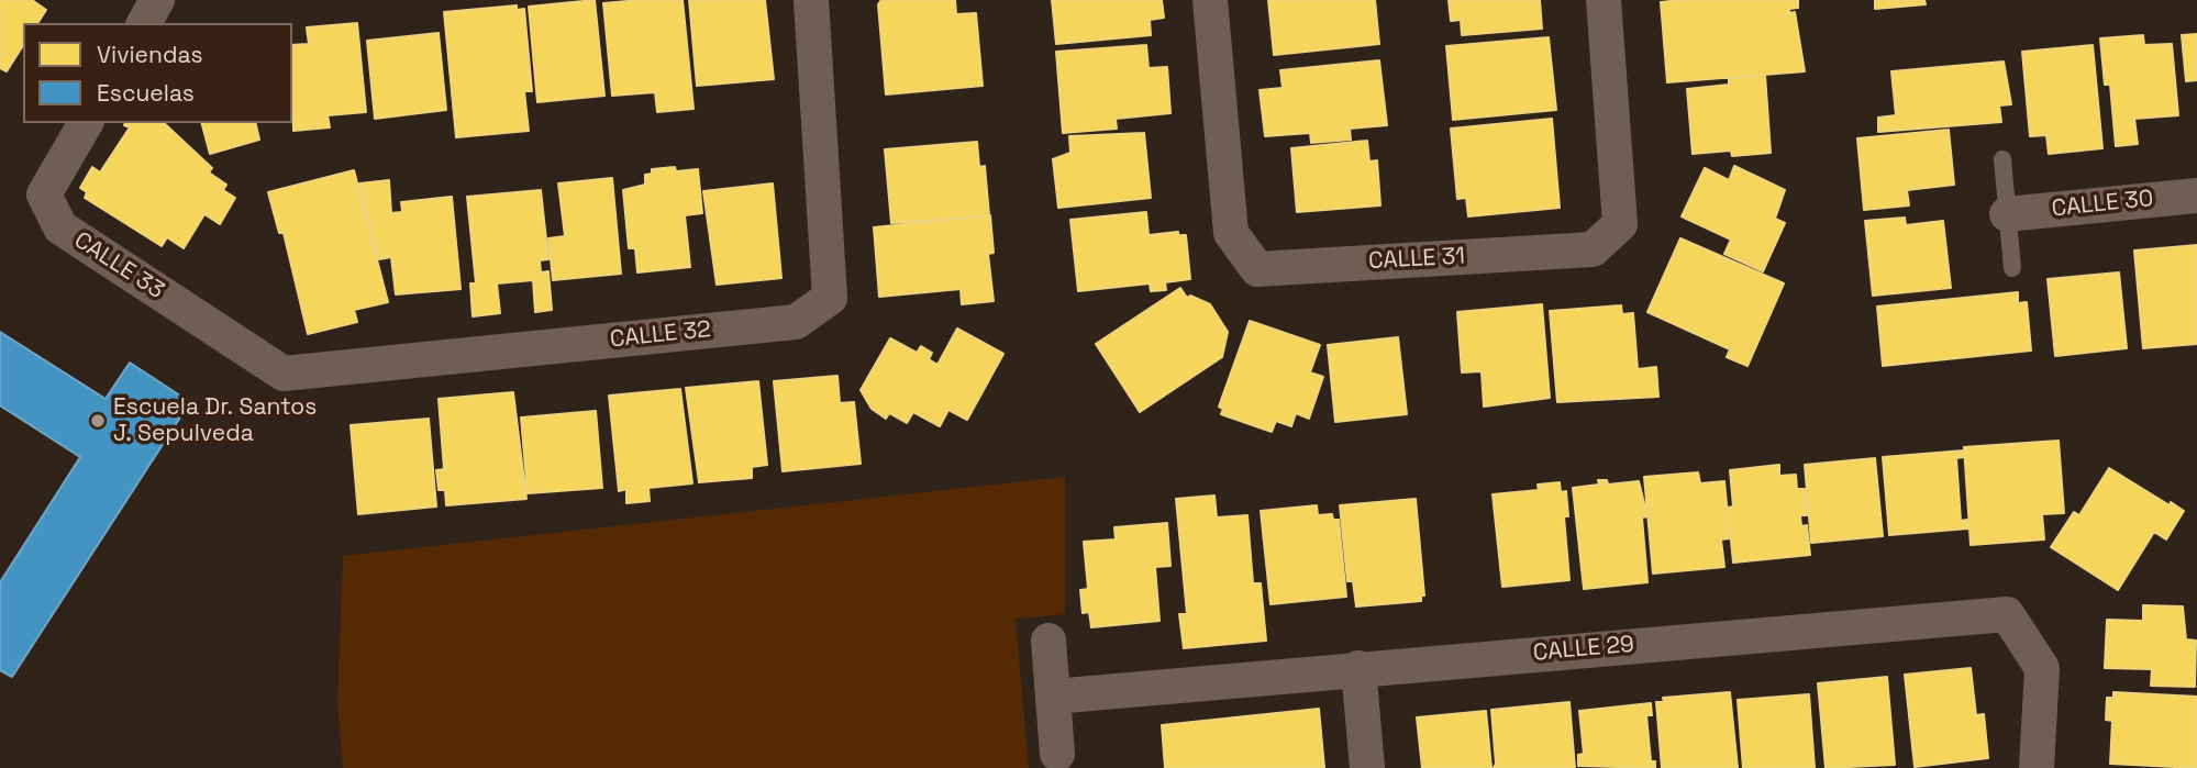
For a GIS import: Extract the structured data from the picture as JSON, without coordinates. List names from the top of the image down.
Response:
{
  "streets": {
    "street": [
      "CALLE 30",
      "CALLE 31",
      "CALLE 33",
      "CALLE 32",
      "CALLE 29"
    ]
  },
  "crossings": [
    ["CALLE 33", "CALLE 32"]
  ],
  "places": ["Escuela Dr. Santos J. Sepulveda"],
  "legend": ["Viviendas", "Escuelas"]
}
